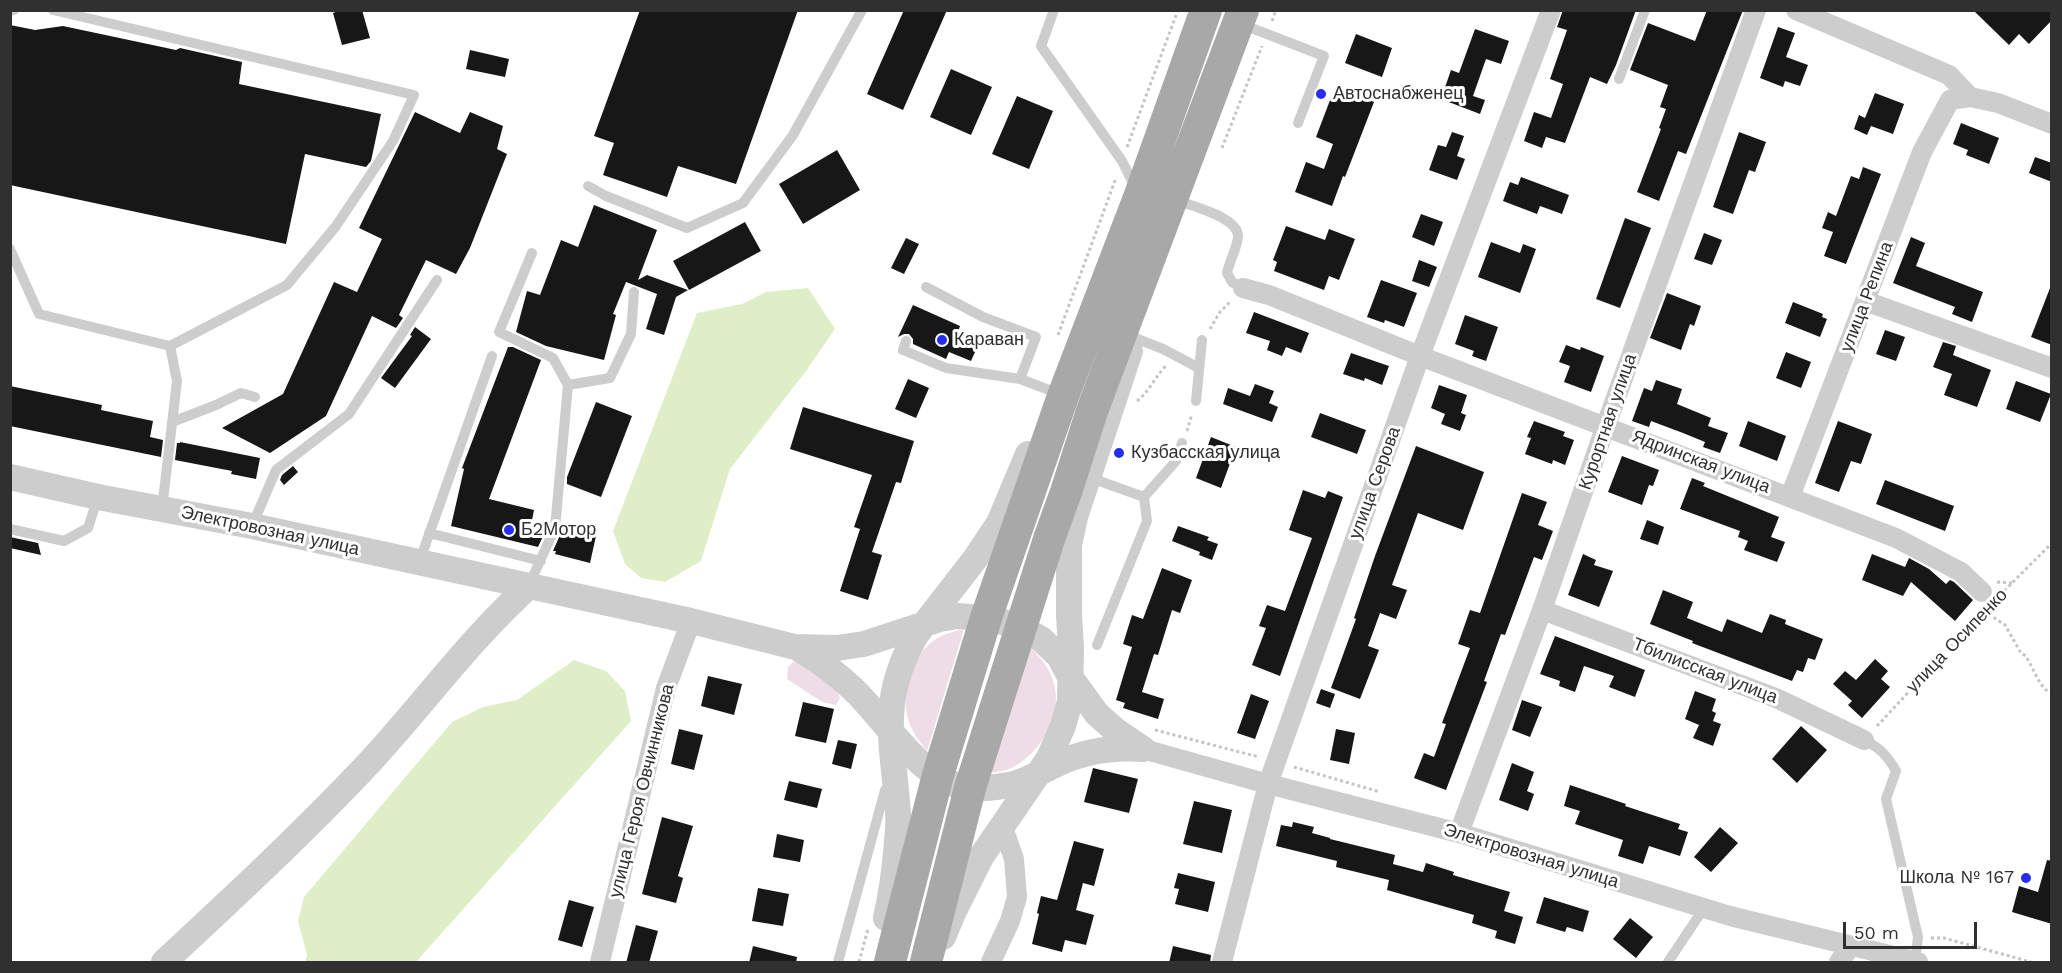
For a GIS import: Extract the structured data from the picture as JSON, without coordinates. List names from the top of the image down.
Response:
{
  "streets": {
    "street": [
      "улица Репина",
      "Курортная улица",
      "Ядринская улица",
      "улица Серова",
      "Электровозная улица",
      "Тбилисская улица",
      "улица Героя Овчинникова"
    ],
    "path": ["улица Осипенко"]
  },
  "crossings": [
    ["улица Репина", "Ядринская улица"],
    ["Курортная улица", "Ядринская улица"],
    ["Курортная улица", "Электровозная улица"],
    ["Курортная улица", "Тбилисская улица"],
    ["Ядринская улица", "улица Серова"],
    ["Ядринская улица", "улица Осипенко"],
    ["улица Серова", "Электровозная улица"],
    ["Электровозная улица", "улица Героя Овчинникова"],
    ["улица Осипенко", "Тбилисская улица"]
  ],
  "places": [
    "Автоснабженец",
    "Караван",
    "Кузбасская улица",
    "Б2Мотор",
    "Школа № 167"
  ],
  "scale_bar": "50 m"
}
